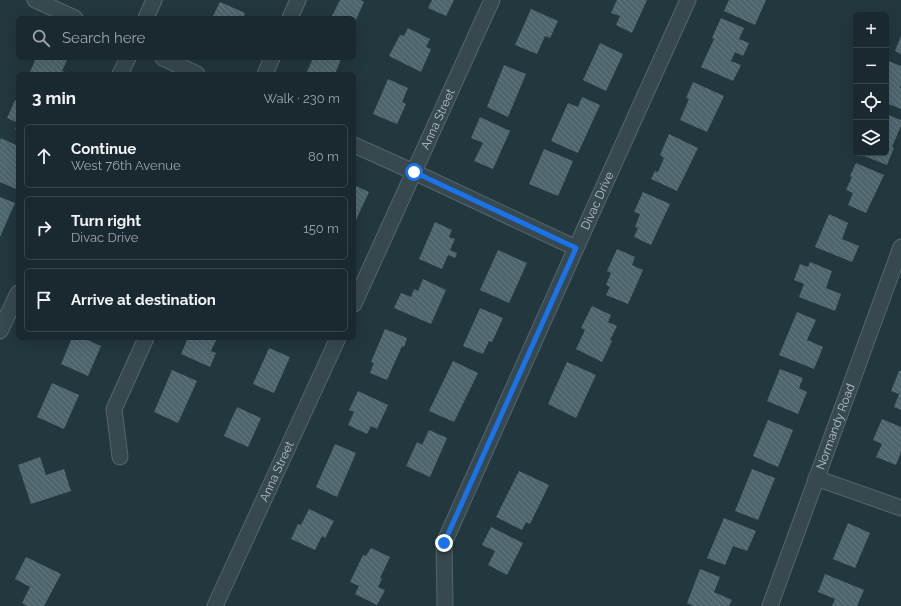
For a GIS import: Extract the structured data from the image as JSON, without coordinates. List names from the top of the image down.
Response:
{
  "streets": {
    "street": ["Anna Street", "Divac Drive", "Normandy Road"]
  },
  "page": {
    "map_buttons": ["+", "−"],
    "search": "Search here",
    "heading": ["3 min", "Walk · 230 m"],
    "list": [
      ["Continue", "West 76th Avenue", "80 m"],
      ["Turn right", "Divac Drive", "150 m"],
      "Arrive at destination"
    ]
  }
}
